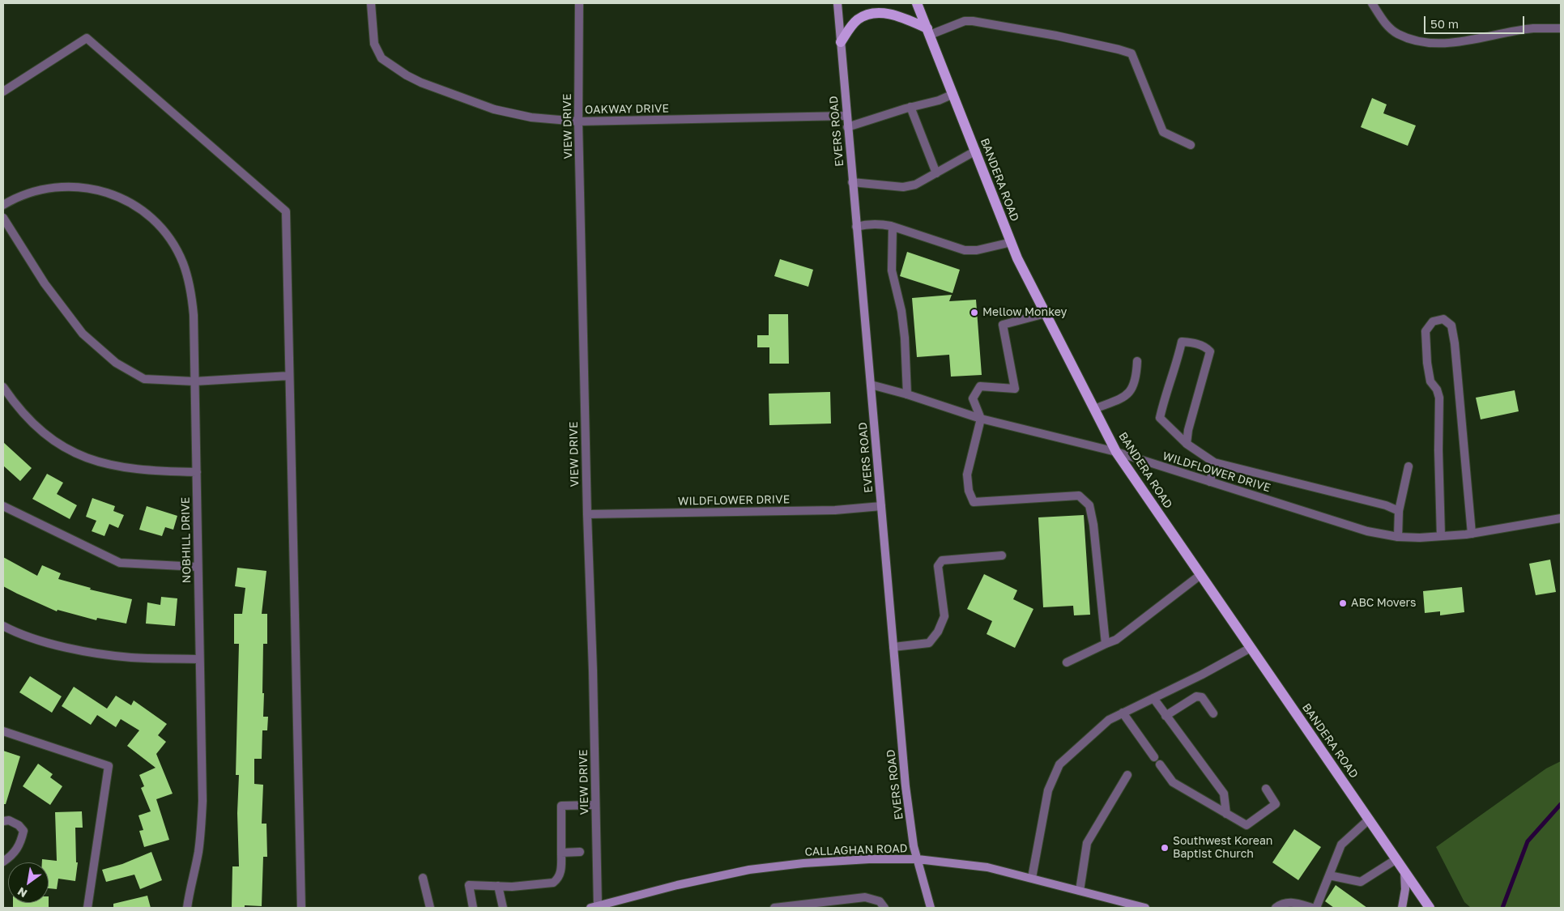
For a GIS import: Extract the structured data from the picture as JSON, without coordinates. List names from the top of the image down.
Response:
{
  "streets": {
    "main road": ["EVERS ROAD", "BANDERA ROAD", "CALLAGHAN ROAD"],
    "street": [
      "OAKWAY DRIVE",
      "VIEW DRIVE",
      "WILDFLOWER DRIVE",
      "NOBHILL DRIVE"
    ]
  },
  "crossings": [
    ["OAKWAY DRIVE", "VIEW DRIVE"],
    ["OAKWAY DRIVE", "EVERS ROAD"],
    ["VIEW DRIVE", "WILDFLOWER DRIVE"],
    ["VIEW DRIVE", "CALLAGHAN ROAD"],
    ["EVERS ROAD", "WILDFLOWER DRIVE"],
    ["EVERS ROAD", "CALLAGHAN ROAD"],
    ["BANDERA ROAD", "WILDFLOWER DRIVE"]
  ],
  "places": ["Mellow Monkey", "ABC Movers", "Southwest Korean Baptist Church"],
  "scale_bar": "50 m",
  "north": "bottom left"
}
